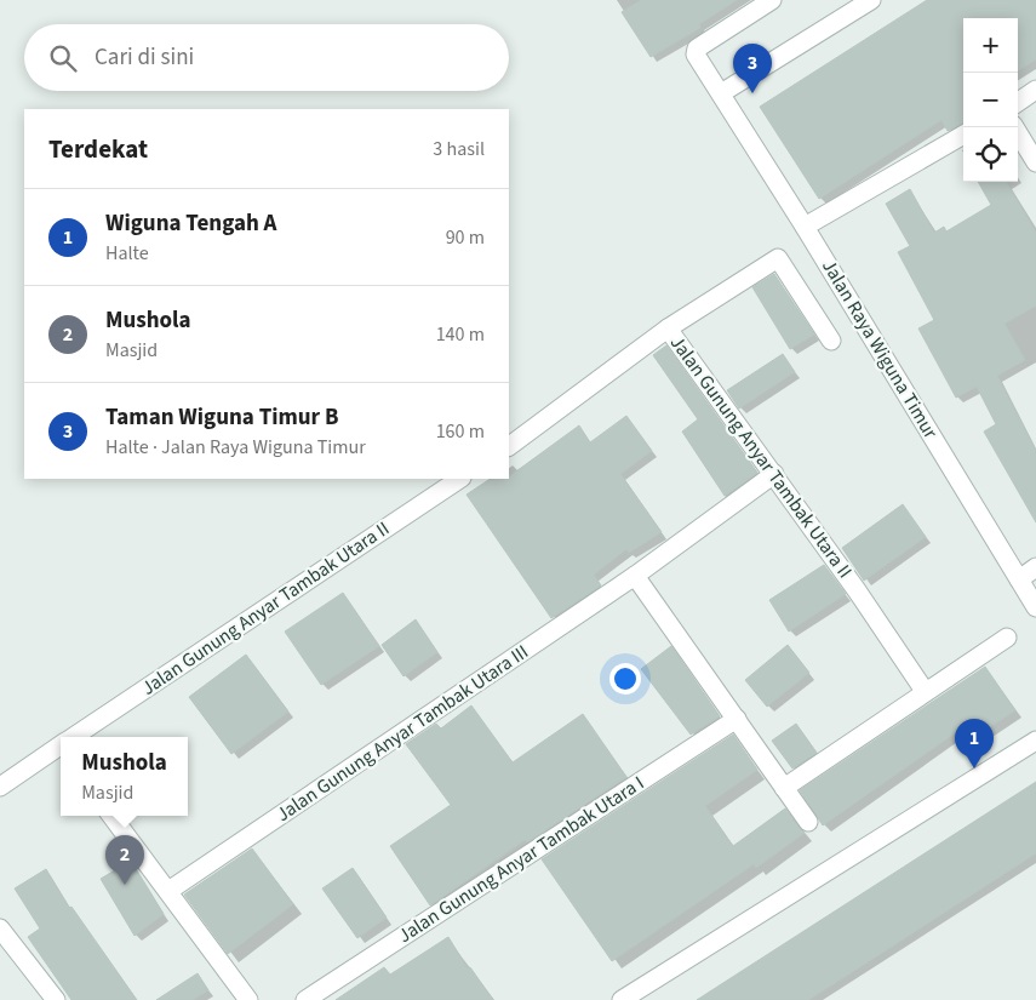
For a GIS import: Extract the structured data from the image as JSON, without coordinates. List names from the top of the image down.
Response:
{
  "streets": {
    "street": [
      "Jalan Raya Wiguna Timur",
      "Jalan Gunung Anyar Tambak Utara II",
      "Jalan Gunung Anyar Tambak Utara III",
      "Jalan Gunung Anyar Tambak Utara I"
    ]
  },
  "crossings": [
    ["Jalan Gunung Anyar Tambak Utara II", "Jalan Gunung Anyar Tambak Utara III"]
  ],
  "page": {
    "map_buttons": ["+", "−"],
    "search": "Cari di sini",
    "pins": ["3", "1", "2"],
    "heading": ["Terdekat", "3 hasil"],
    "list": [
      {
        "mark": "1",
        "name": "Wiguna Tengah A",
        "note": "Halte",
        "value": "90 m"
      },
      {
        "mark": "2",
        "name": "Mushola",
        "note": "Masjid",
        "value": "140 m"
      },
      {
        "mark": "3",
        "name": "Taman Wiguna Timur B",
        "note": "Halte · Jalan Raya Wiguna Timur",
        "value": "160 m"
      }
    ],
    "popup": ["Mushola", "Masjid"]
  }
}
